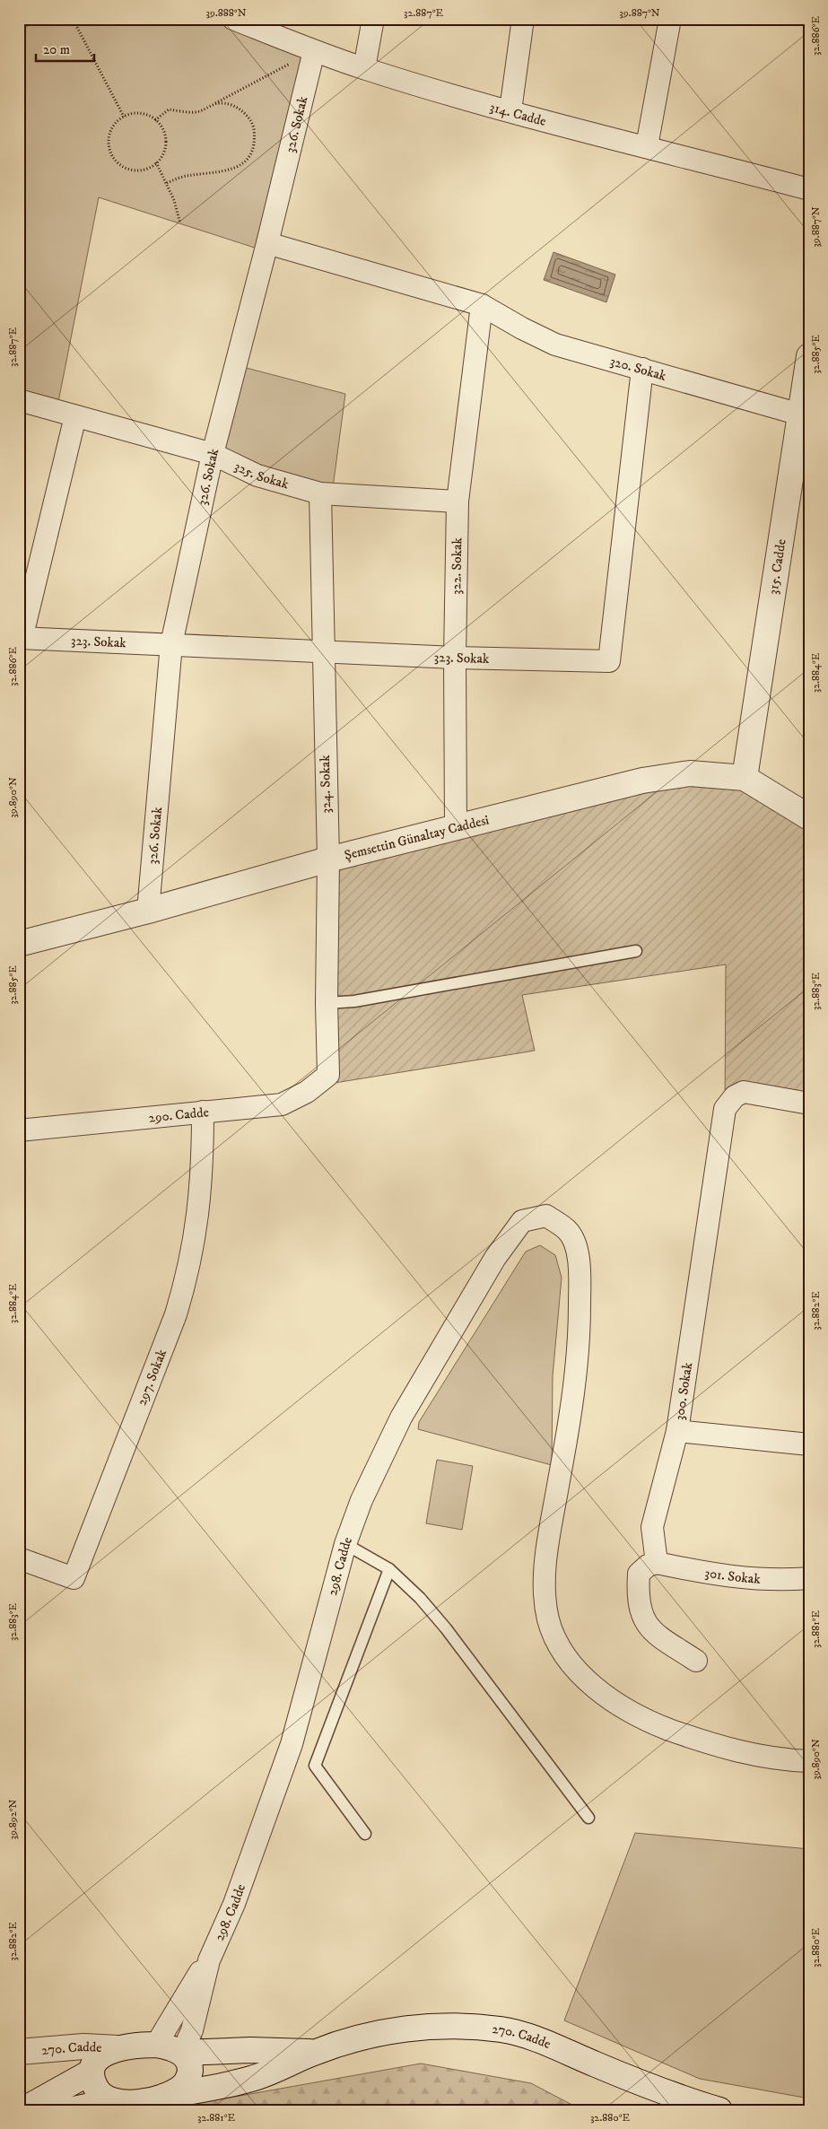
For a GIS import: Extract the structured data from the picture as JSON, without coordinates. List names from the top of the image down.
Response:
{
  "streets": {
    "street": [
      "314. Cadde",
      "326. Sokak",
      "320. Sokak",
      "325. Sokak",
      "322. Sokak",
      "315. Cadde",
      "323. Sokak",
      "324. Sokak",
      "Şemsettin Günaltay Caddesi",
      "290. Cadde",
      "297. Sokak",
      "300. Sokak",
      "298. Cadde",
      "301. Sokak",
      "270. Cadde"
    ]
  },
  "crossings": [
    ["314. Cadde", "326. Sokak"],
    ["326. Sokak", "320. Sokak"],
    ["326. Sokak", "325. Sokak"],
    ["326. Sokak", "323. Sokak"],
    ["326. Sokak", "Şemsettin Günaltay Caddesi"],
    ["320. Sokak", "322. Sokak"],
    ["320. Sokak", "315. Cadde"],
    ["320. Sokak", "323. Sokak"],
    ["325. Sokak", "322. Sokak"],
    ["325. Sokak", "324. Sokak"],
    ["322. Sokak", "323. Sokak"],
    ["322. Sokak", "Şemsettin Günaltay Caddesi"],
    ["315. Cadde", "Şemsettin Günaltay Caddesi"],
    ["323. Sokak", "324. Sokak"],
    ["324. Sokak", "Şemsettin Günaltay Caddesi"],
    ["324. Sokak", "290. Cadde"],
    ["290. Cadde", "297. Sokak"],
    ["300. Sokak", "301. Sokak"]
  ],
  "scale_bar": "20 m",
  "coordinates": [
    "39.888°N",
    "32.887°E",
    "39.887°N",
    "32.886°E",
    "32.885°E",
    "32.884°E",
    "39.890°N",
    "32.883°E",
    "32.882°E",
    "32.881°E",
    "39.892°N",
    "32.880°E"
  ]
}
